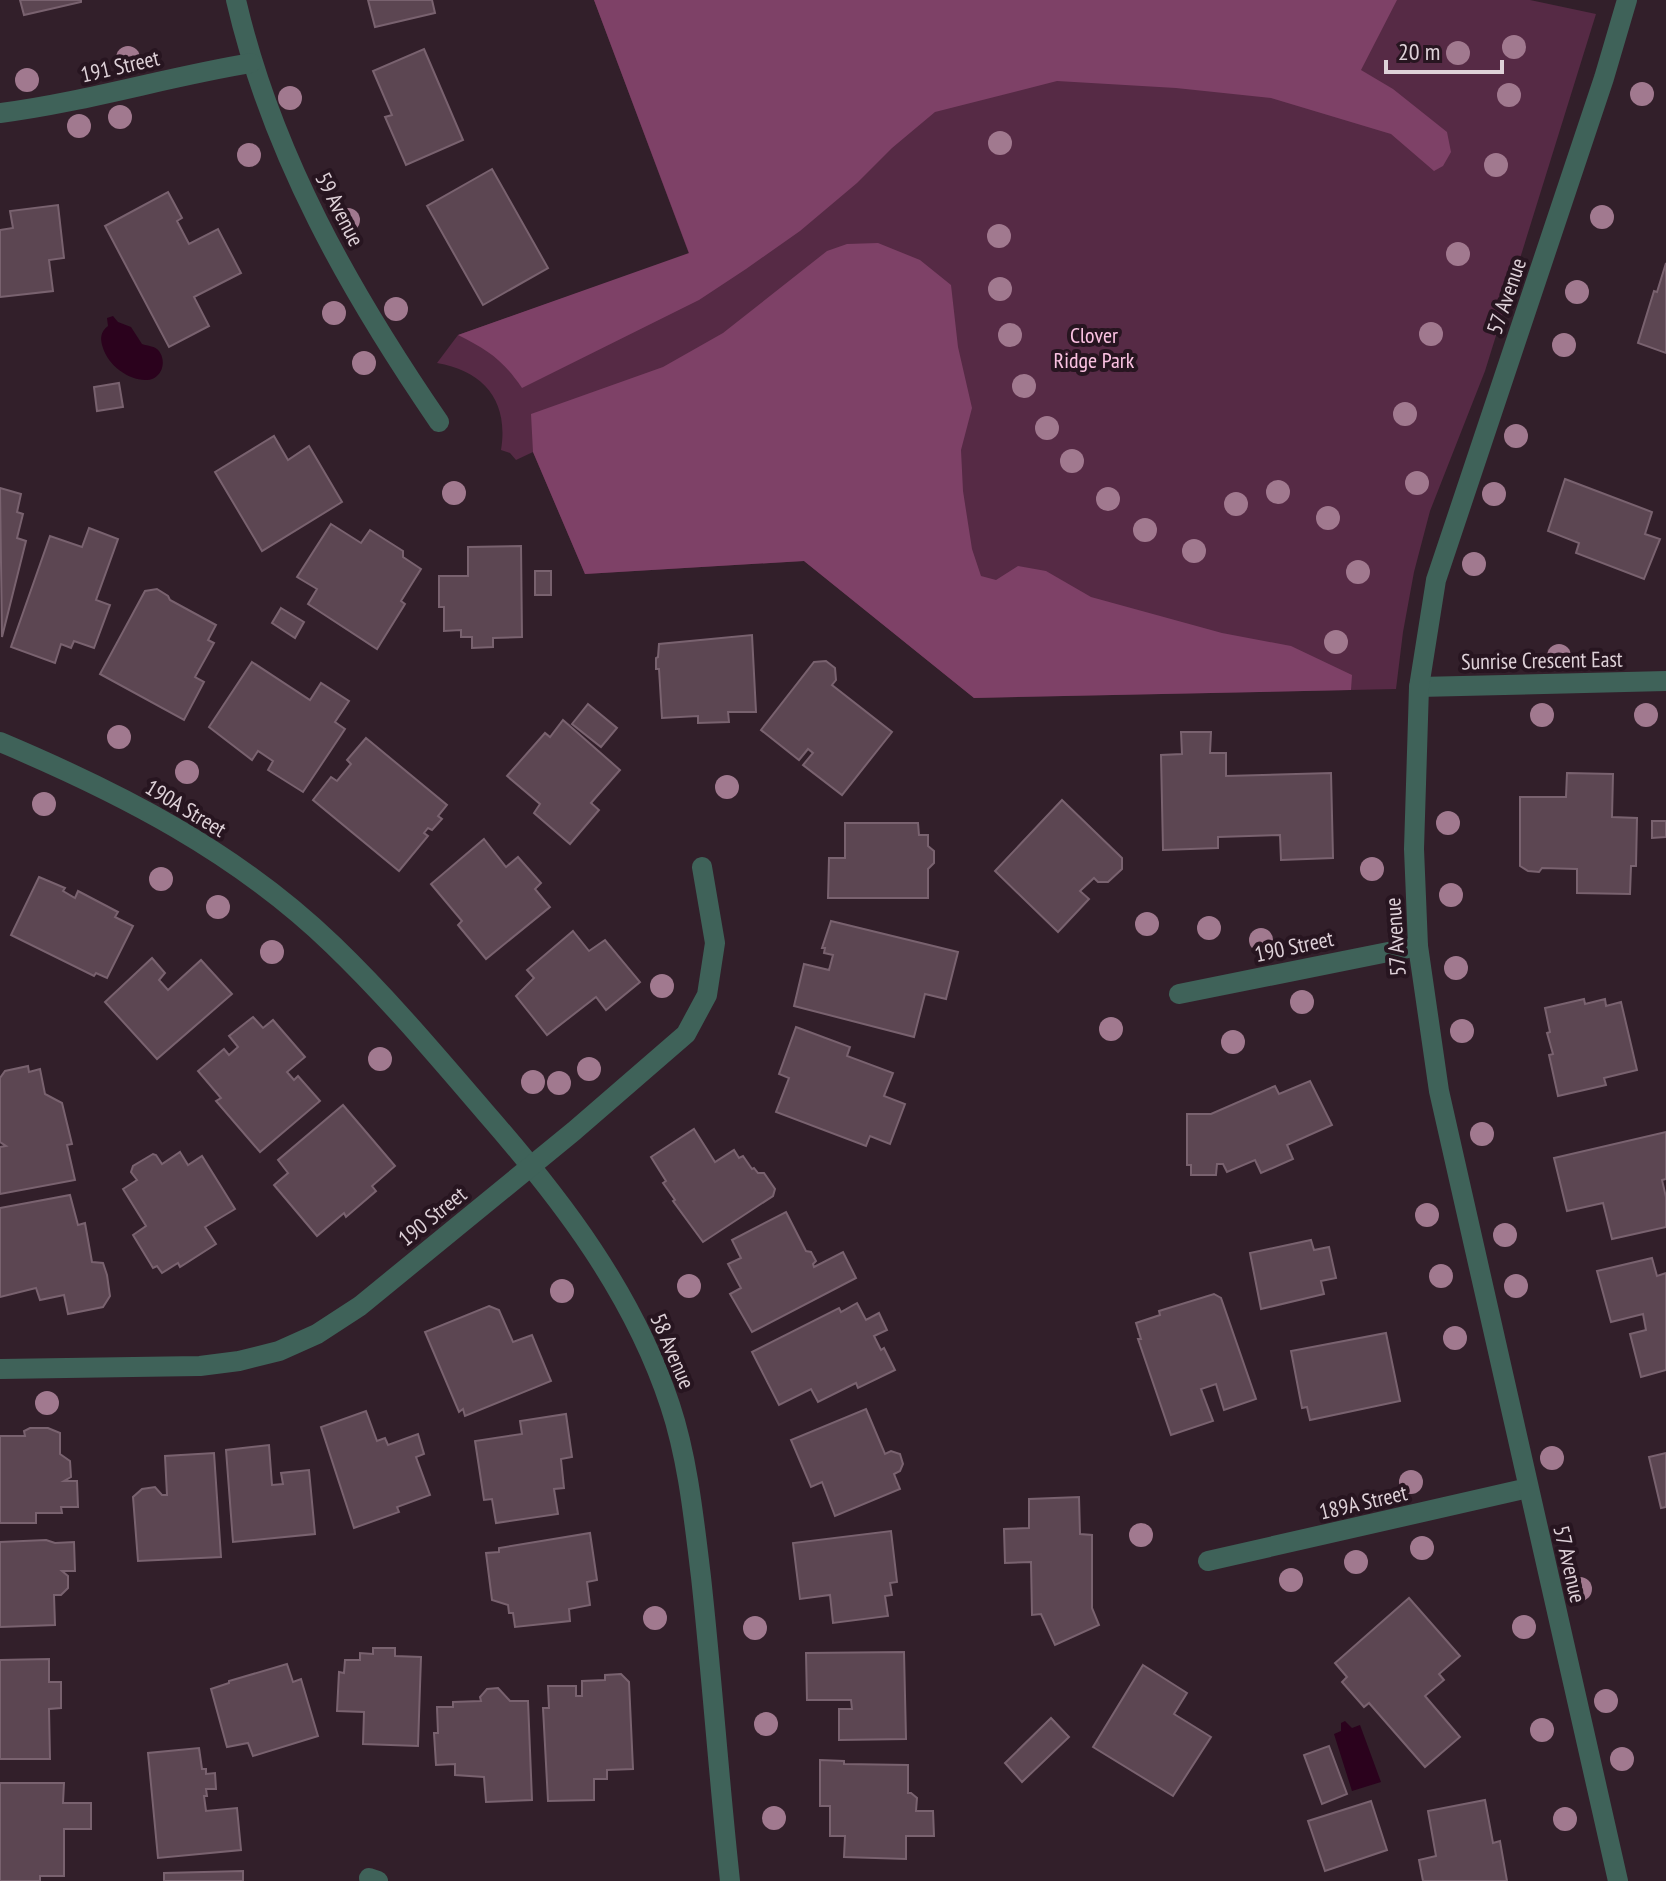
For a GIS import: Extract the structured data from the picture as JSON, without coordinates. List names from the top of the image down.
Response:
{
  "streets": {
    "street": [
      "191 Street",
      "59 Avenue",
      "57 Avenue",
      "Sunrise Crescent East",
      "190A Street",
      "190 Street",
      "58 Avenue",
      "189A Street"
    ]
  },
  "crossings": [
    ["191 Street", "59 Avenue"],
    ["57 Avenue", "Sunrise Crescent East"],
    ["57 Avenue", "190 Street"],
    ["57 Avenue", "189A Street"],
    ["190A Street", "58 Avenue"],
    ["190 Street", "58 Avenue"]
  ],
  "parks": ["Clover Ridge Park"],
  "scale_bar": "20 m"
}
